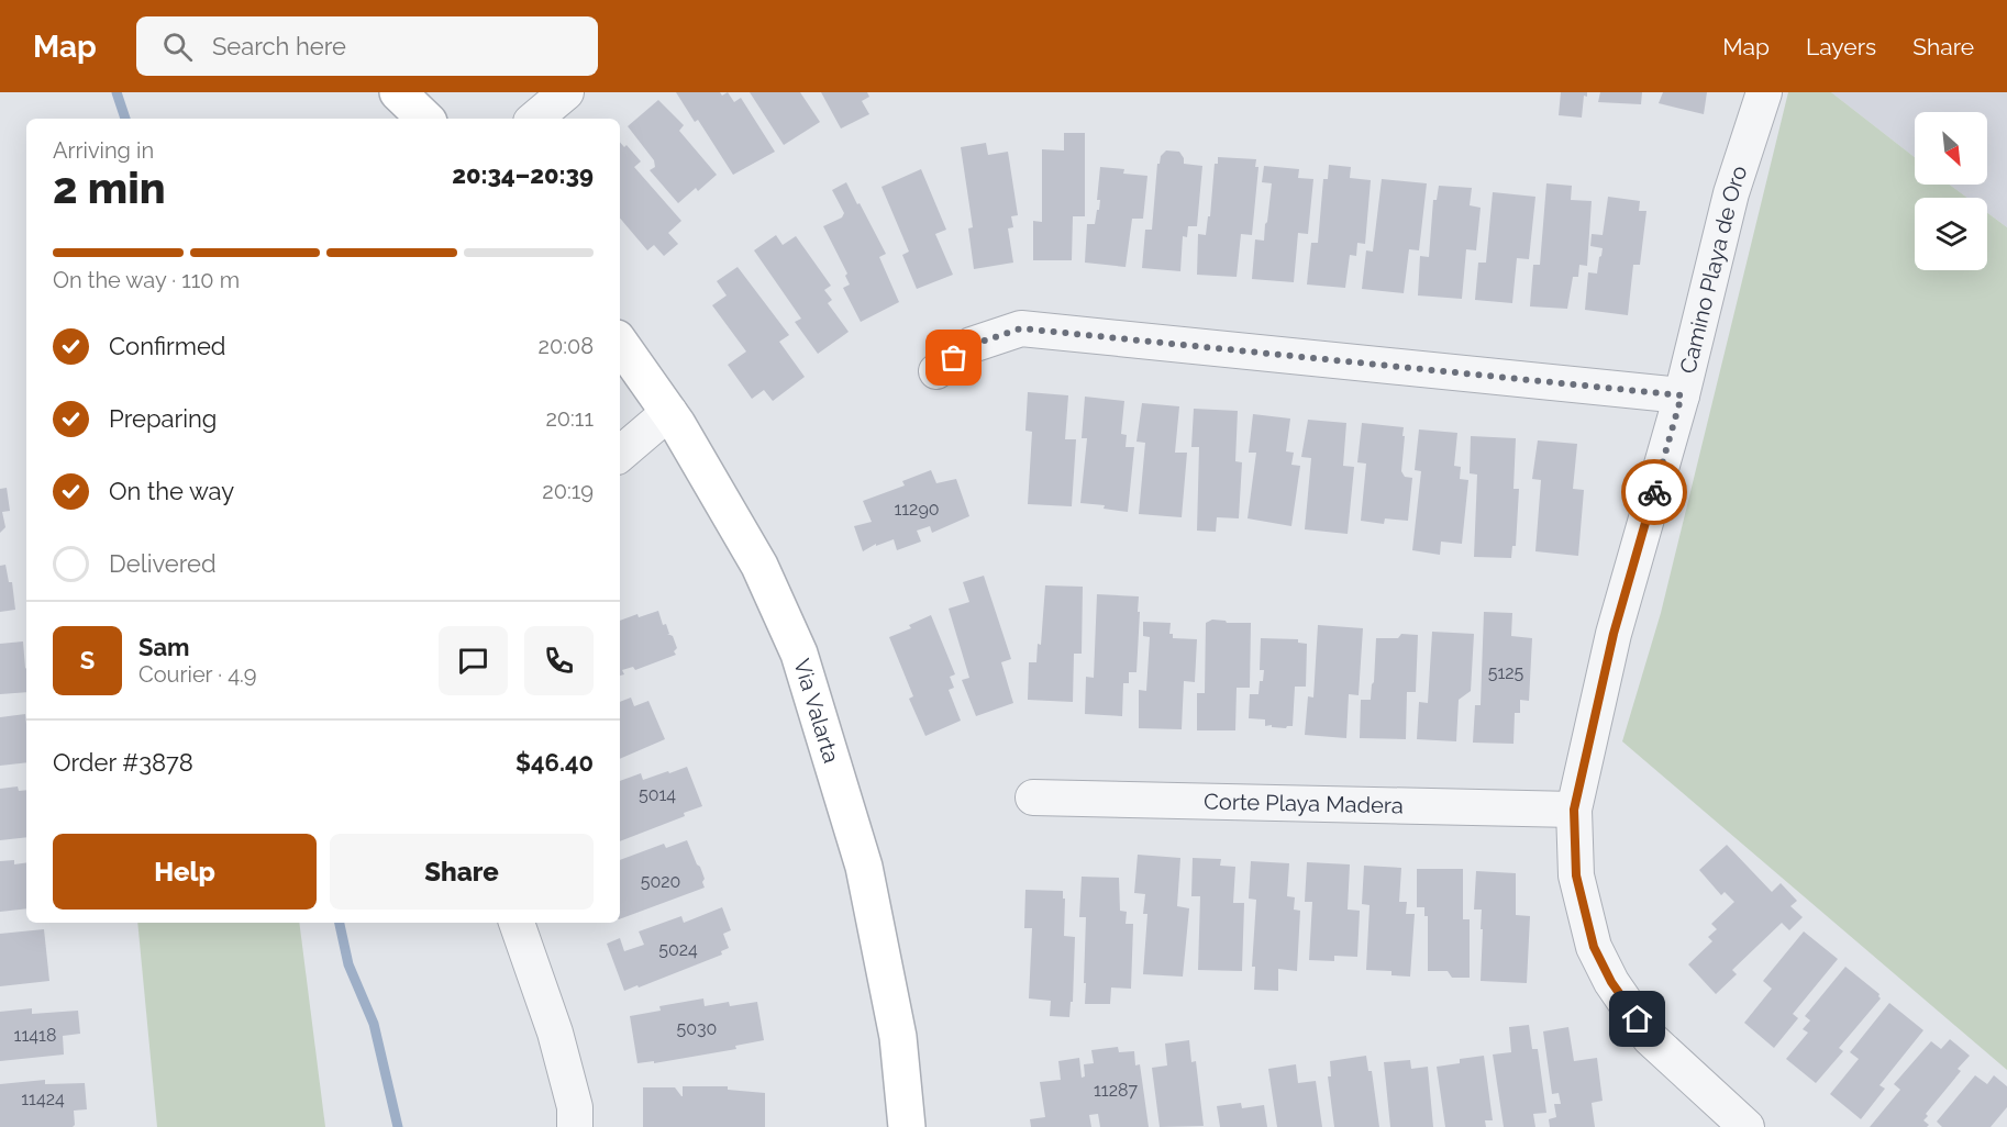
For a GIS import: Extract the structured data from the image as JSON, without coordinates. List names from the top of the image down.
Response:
{
  "streets": {
    "main road": ["Via Valarta"],
    "street": ["Camino Playa de Oro", "Corte Playa Madera"]
  },
  "crossings": [
    ["Camino Playa de Oro", "Corte Playa Madera"]
  ],
  "house_numbers": [
    "11290",
    "5125",
    "5014",
    "5020",
    "5024",
    "5030",
    "11418",
    "11287",
    "11424"
  ],
  "north": "bottom right",
  "page": {
    "header": "Map",
    "search": "Search here",
    "nav": ["Map", "Layers", "Share"],
    "heading": ["2 min", "Arriving in", "20:34–20:39"],
    "panel": [
      "Sam",
      "Courier · 4.9",
      "Order #3878",
      "$46.40"
    ],
    "bar": "On the way · 110 m",
    "list": [
      ["Confirmed", "20:08"],
      ["Preparing", "20:11"],
      ["On the way", "20:19"],
      "Delivered"
    ],
    "round": "S",
    "buttons": ["Help", "Share"]
  }
}
